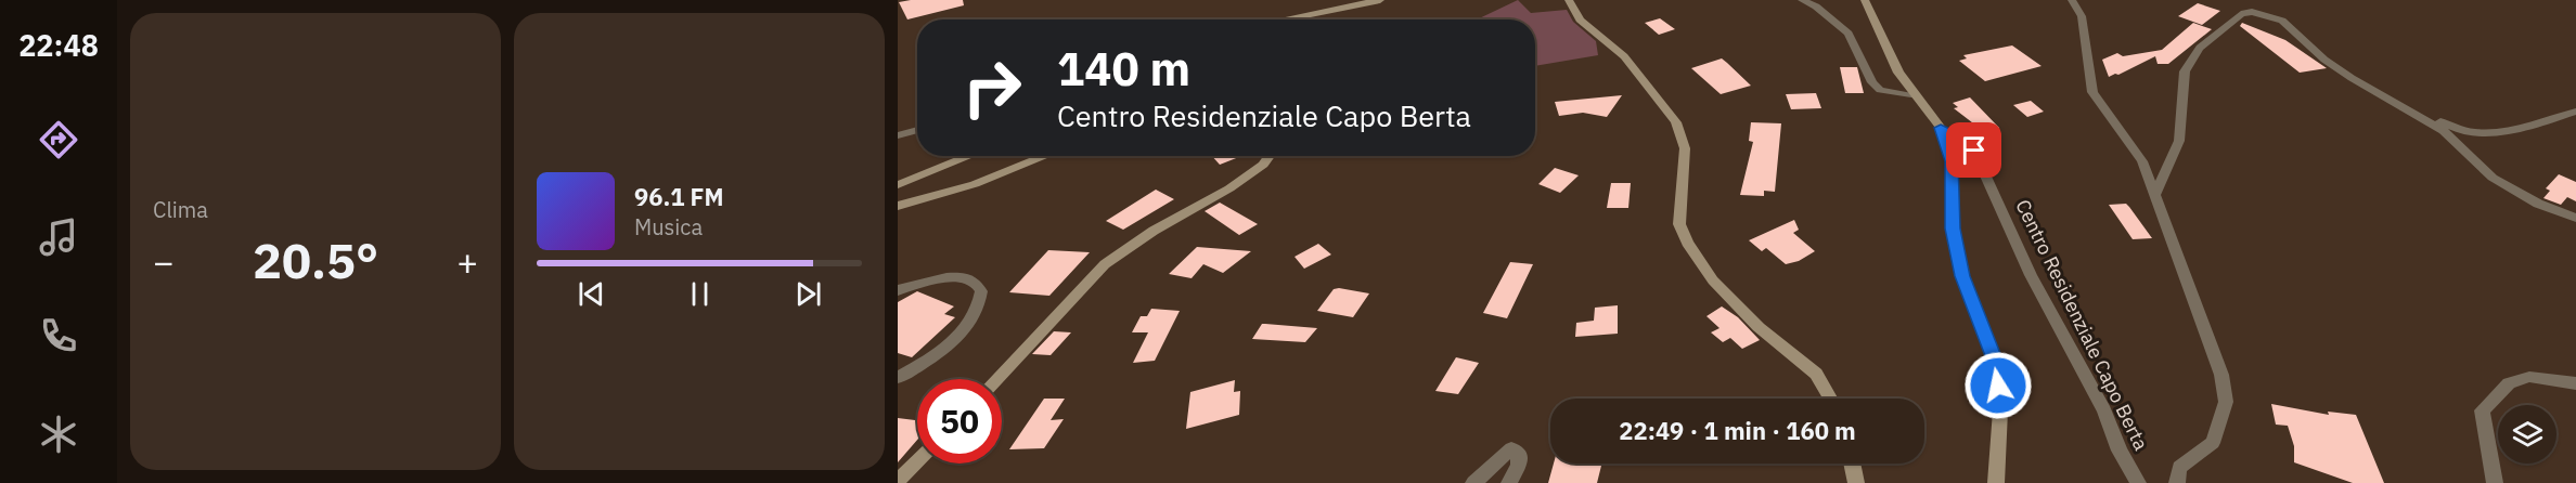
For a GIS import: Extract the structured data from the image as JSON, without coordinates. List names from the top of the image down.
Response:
{
  "streets": {
    "street": ["Centro Residenziale Capo Berta"]
  },
  "page": {
    "tabs": "22:48",
    "tile": "Clima",
    "turn": ["140 m", "Centro Residenziale Capo Berta"],
    "song": ["96.1 FM", "Musica"],
    "heat": ["−", "20.5°", "+"],
    "limit": "50",
    "trip": "22:49 · 1 min · 160 m"
  }
}
